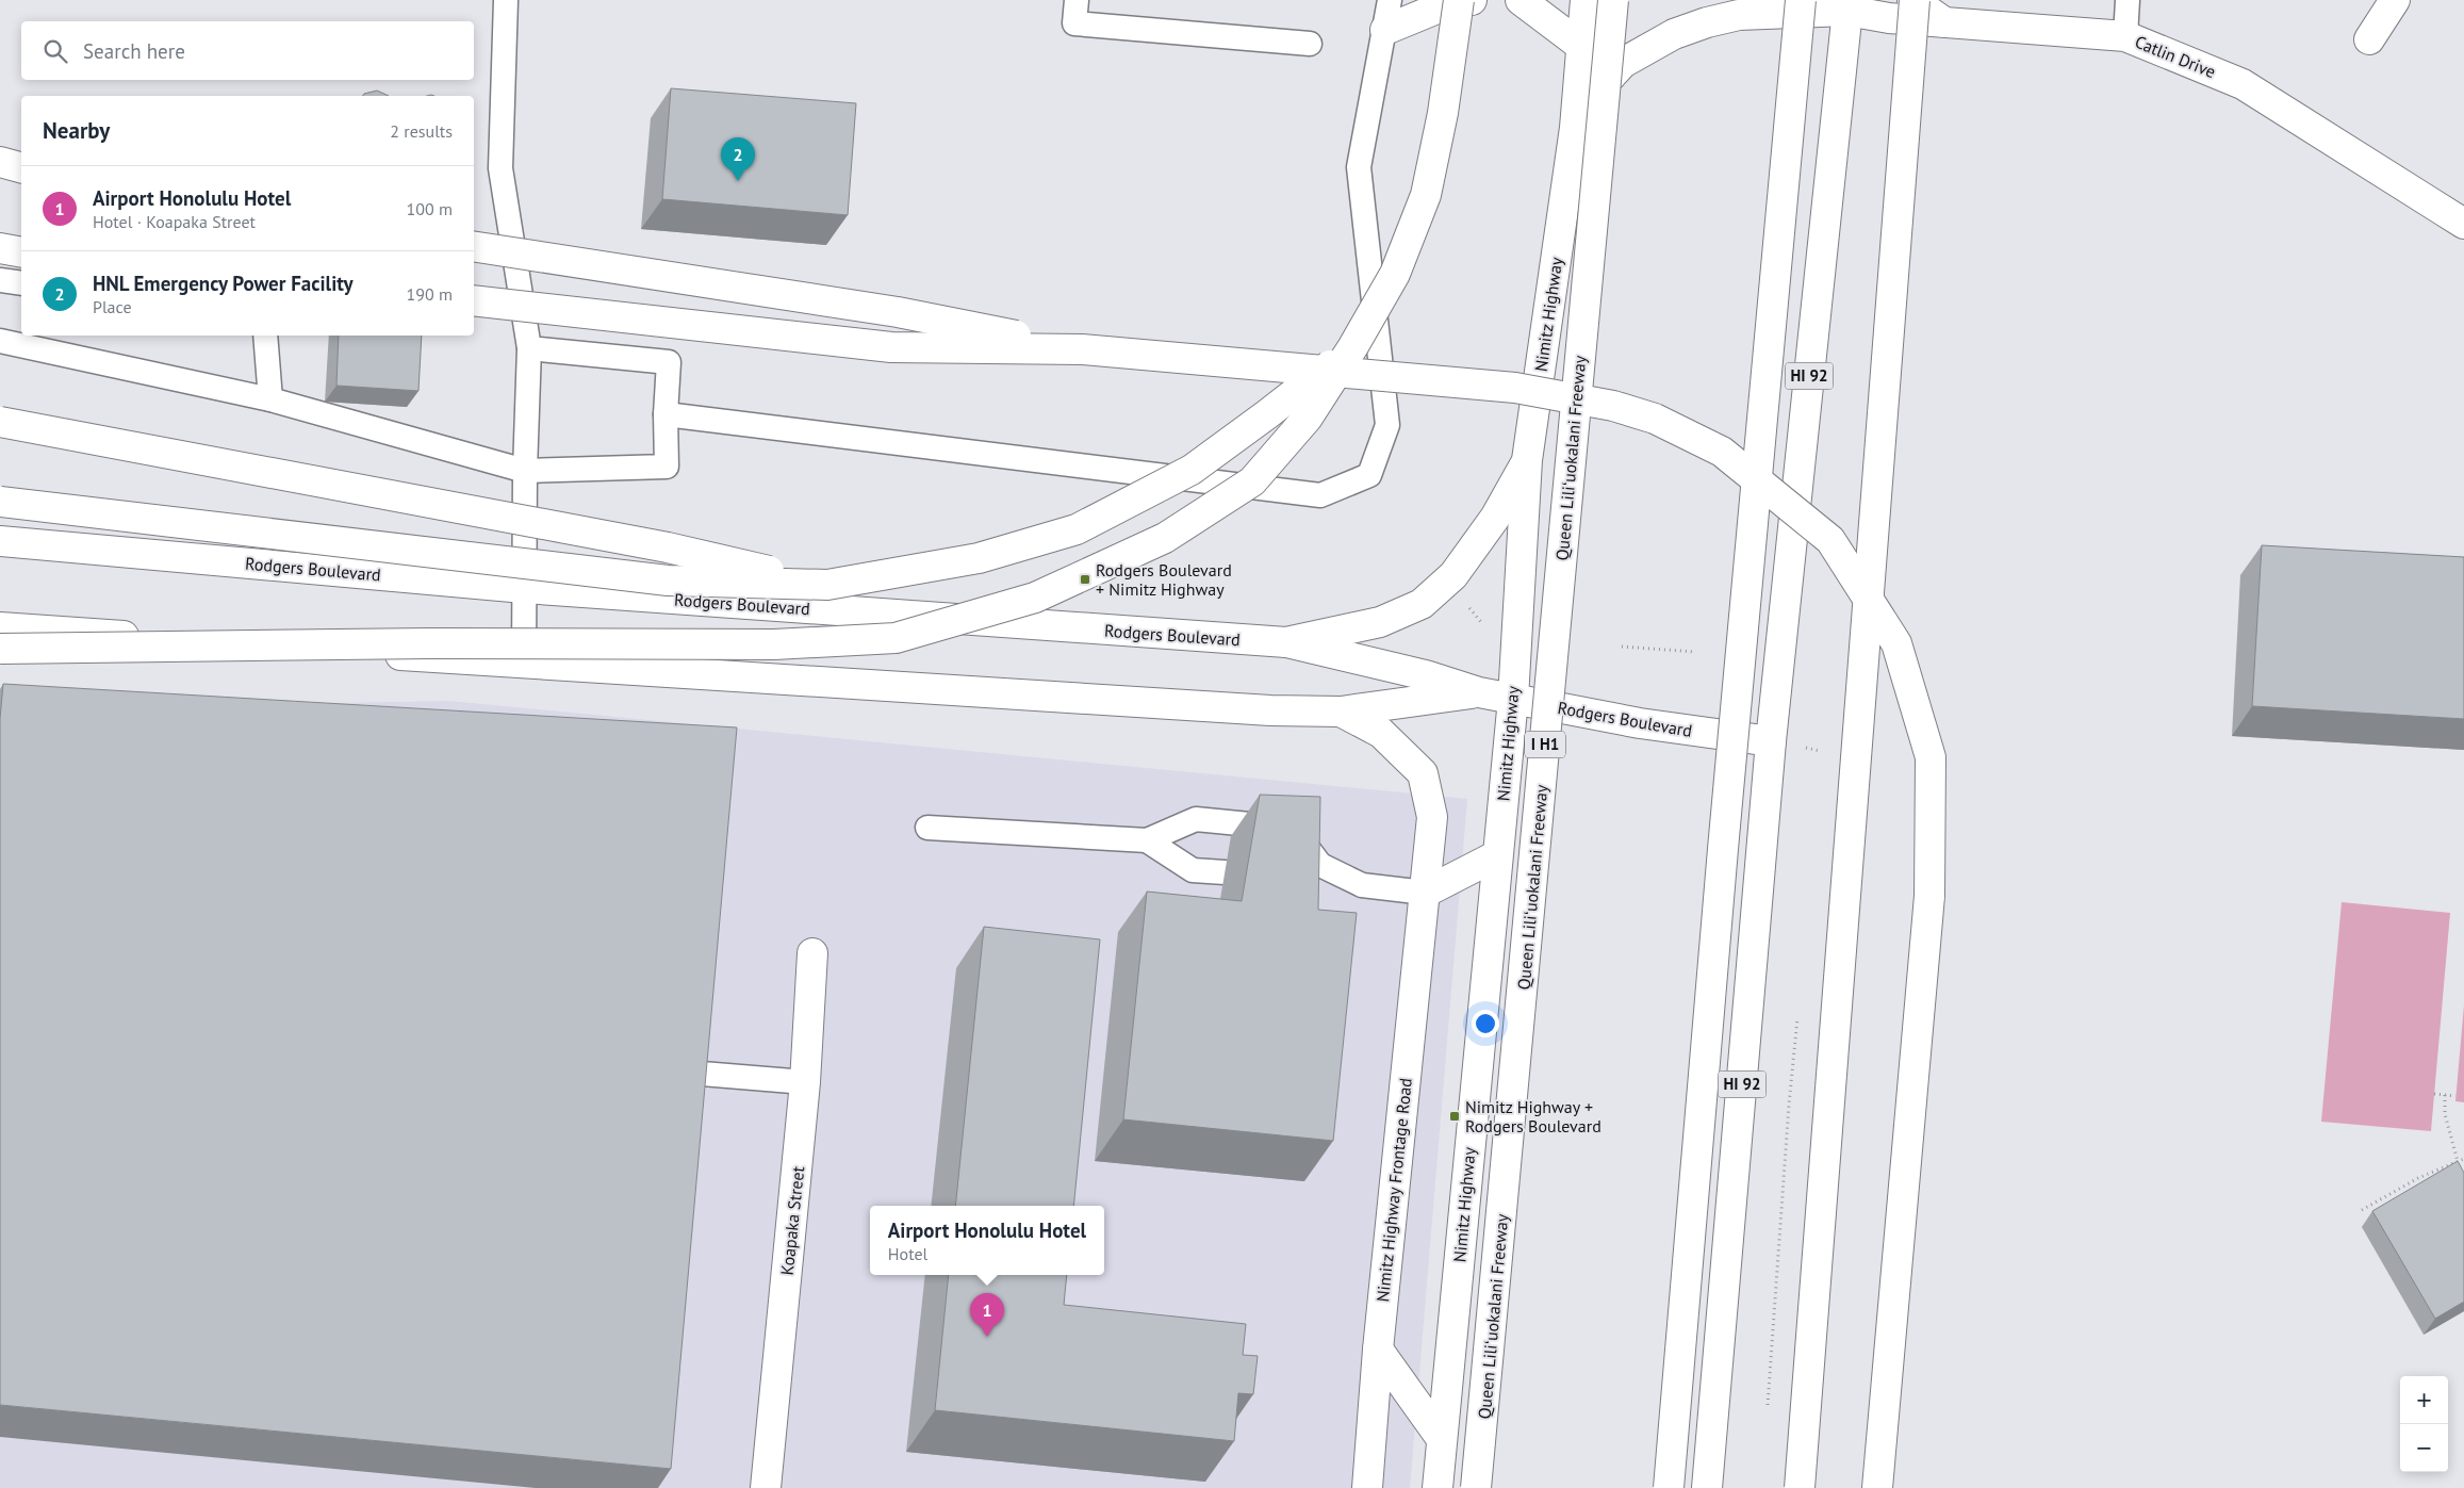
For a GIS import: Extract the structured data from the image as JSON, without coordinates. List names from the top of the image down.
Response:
{
  "streets": {
    "main road": [
      "Catlin Drive",
      "Nimitz Highway",
      "HI 92",
      "Queen Liliʻuokalani Freeway",
      "Rodgers Boulevard",
      "I H1",
      "Nimitz Highway Frontage Road",
      "Koapaka Street"
    ]
  },
  "crossings": [
    ["Catlin Drive", "HI 92"],
    ["Nimitz Highway", "Rodgers Boulevard"],
    ["HI 92", "Rodgers Boulevard"],
    ["Rodgers Boulevard", "Nimitz Highway Frontage Road"]
  ],
  "places": {
    "transit": ["Rodgers Boulevard + Nimitz Highway", "Nimitz Highway + Rodgers Boulevard"]
  },
  "page": {
    "search": "Search here",
    "heading": ["Nearby", "2 results"],
    "pins": ["2", "1"],
    "list": [
      {
        "mark": "1",
        "name": "Airport Honolulu Hotel",
        "note": "Hotel · Koapaka Street",
        "value": "100 m"
      },
      {
        "mark": "2",
        "name": "HNL Emergency Power Facility",
        "note": "Place",
        "value": "190 m"
      }
    ],
    "popup": ["Airport Honolulu Hotel", "Hotel"],
    "map_buttons": ["+", "−"]
  }
}
